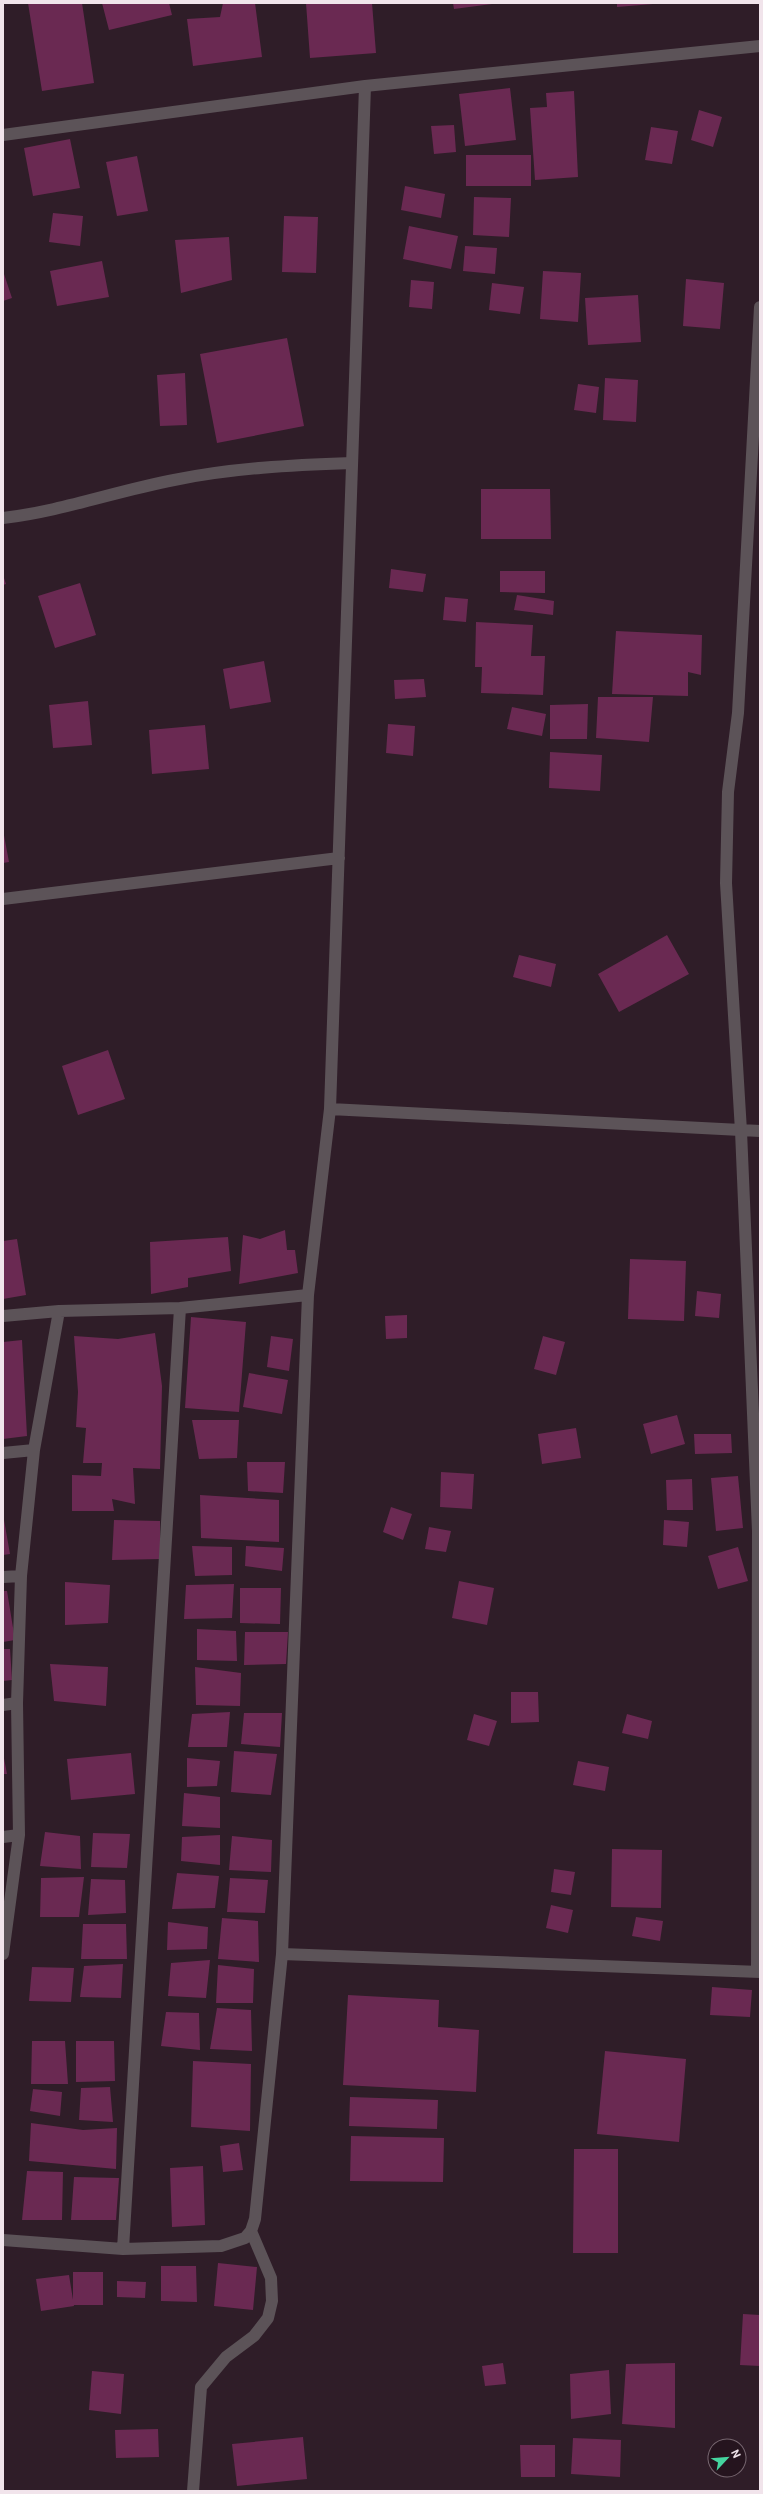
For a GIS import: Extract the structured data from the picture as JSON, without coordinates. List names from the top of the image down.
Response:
{
  "north": "top right"
}
